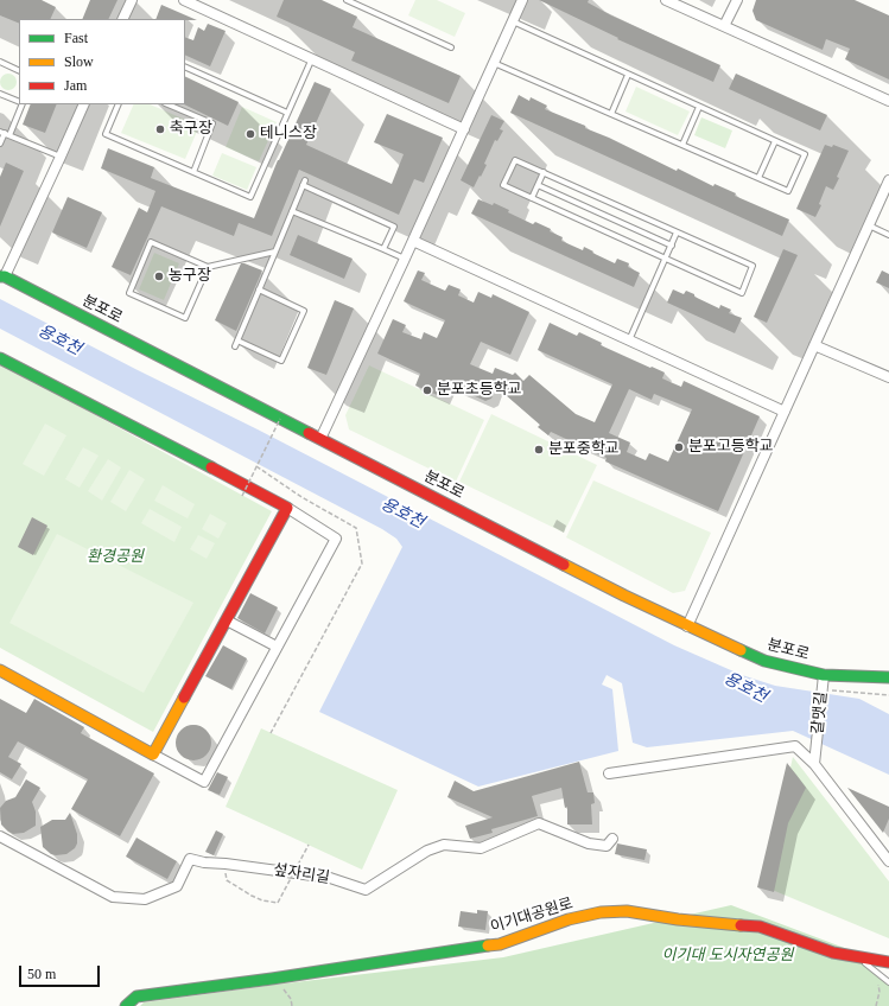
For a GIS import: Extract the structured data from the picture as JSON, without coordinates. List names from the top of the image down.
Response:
{
  "streets": {
    "street": [
      "분포로",
      "갈맷길",
      "섶자리길",
      "이기대공원로"
    ]
  },
  "crossings": [
    ["분포로", "갈맷길"]
  ],
  "water": ["용호천"],
  "parks": ["환경공원", "이기대 도시자연공원"],
  "places": [
    "축구장",
    "테니스장",
    "농구장",
    "분포초등학교",
    "분포고등학교",
    "분포중학교"
  ],
  "legend": ["Fast", "Slow", "Jam"],
  "scale_bar": "50 m"
}
